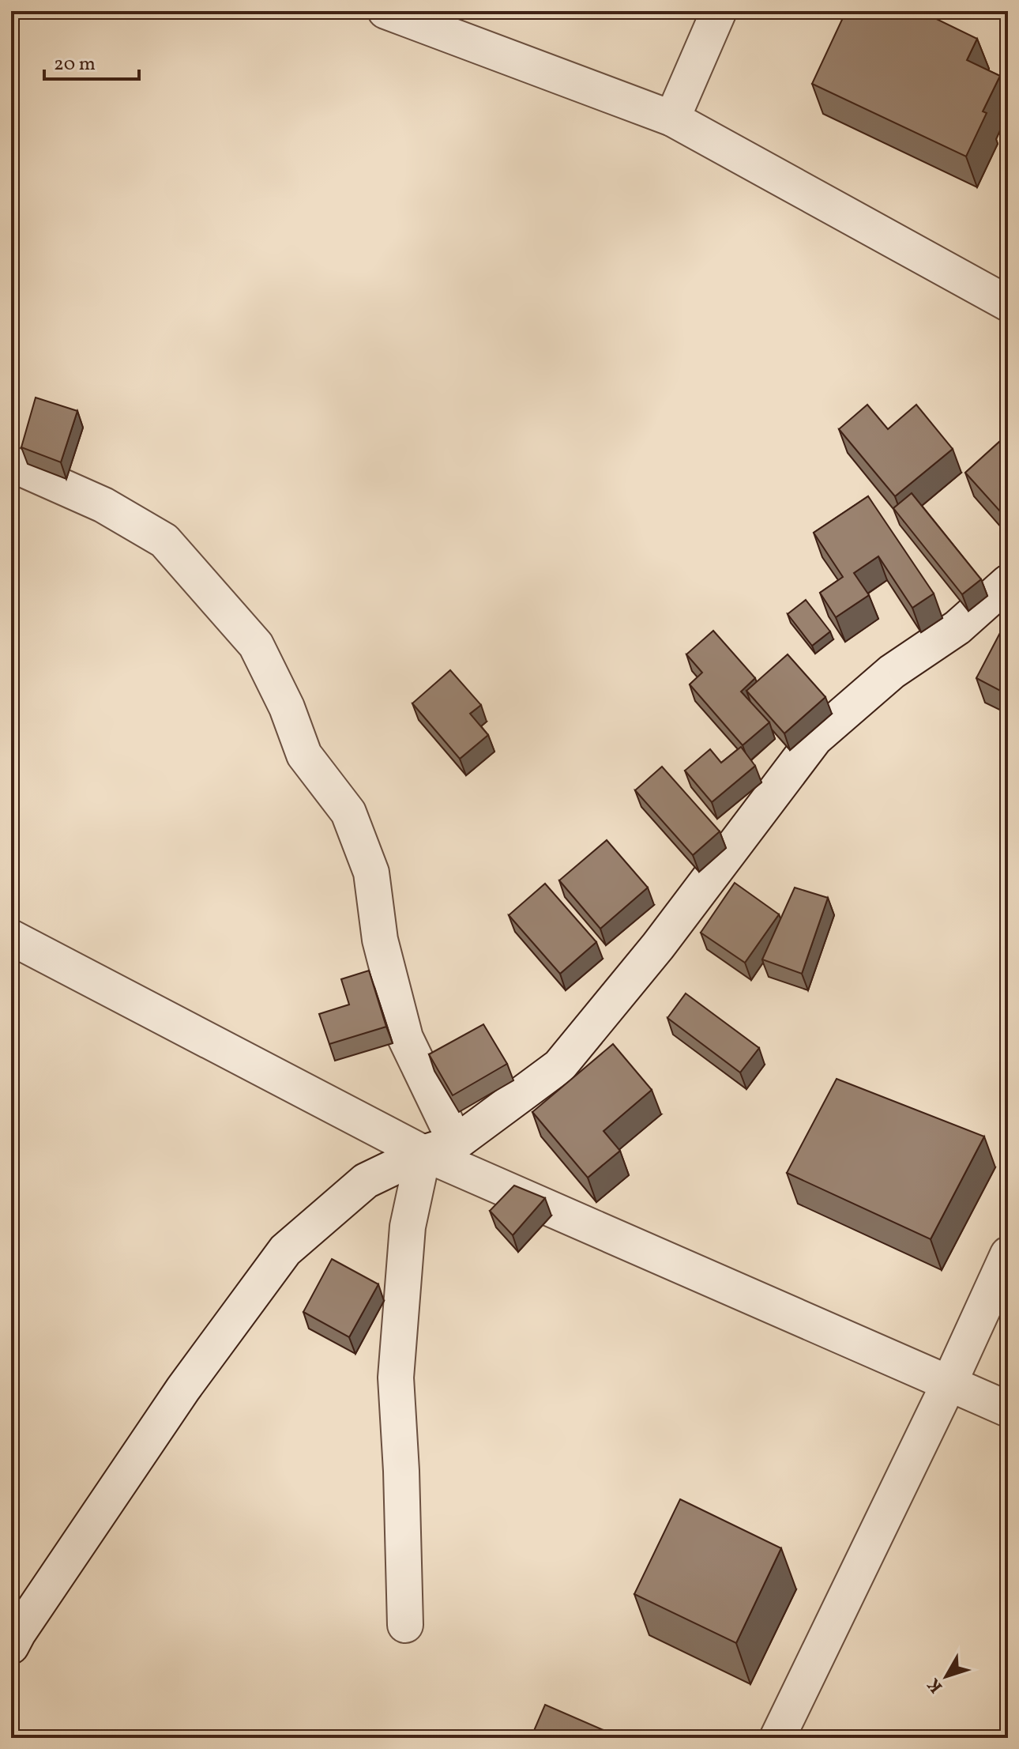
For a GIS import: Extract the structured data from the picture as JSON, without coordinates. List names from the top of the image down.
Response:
{
  "scale_bar": "20 m",
  "north": "bottom left"
}
